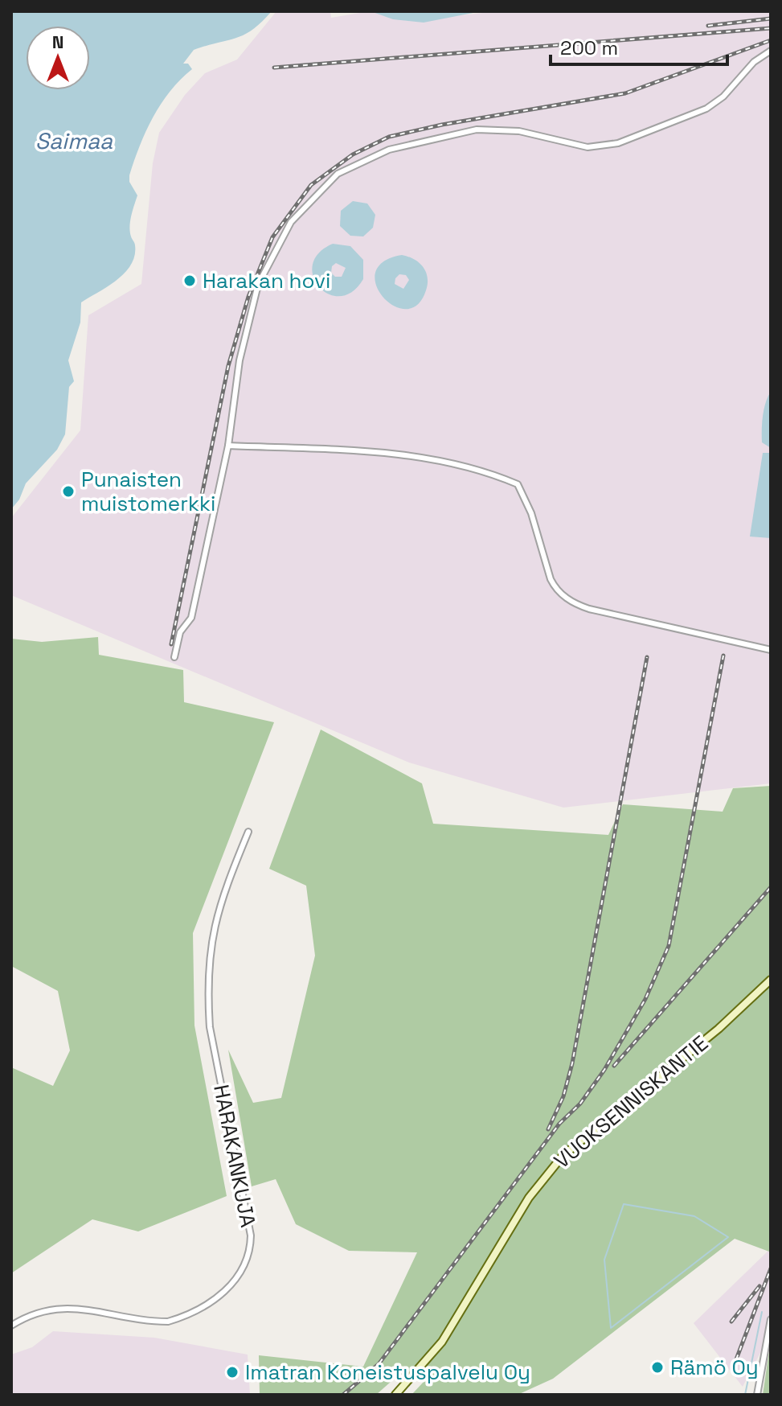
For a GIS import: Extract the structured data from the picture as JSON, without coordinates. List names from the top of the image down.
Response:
{
  "streets": {
    "street": ["VUOKSENNISKANTIE", "HARAKANKUJA"]
  },
  "water": ["Saimaa"],
  "places": [
    "Harakan hovi",
    "Punaisten muistomerkki",
    "Rämö Oy",
    "Imatran Koneistuspalvelu Oy"
  ],
  "scale_bar": "200 m",
  "north": "top"
}
